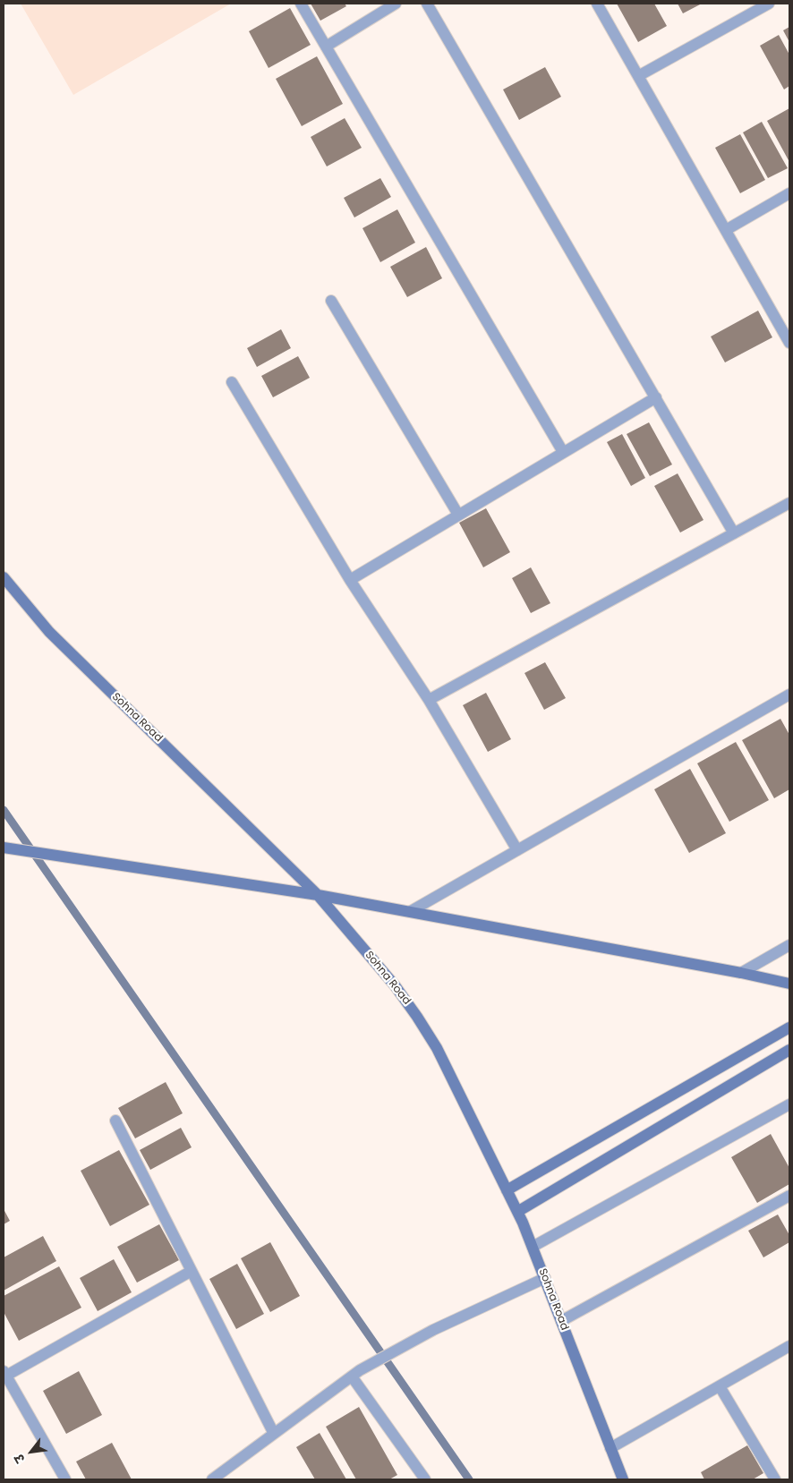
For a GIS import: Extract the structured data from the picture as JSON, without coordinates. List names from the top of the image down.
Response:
{
  "streets": {
    "street": ["Sohna Road"]
  },
  "north": "bottom left"
}
